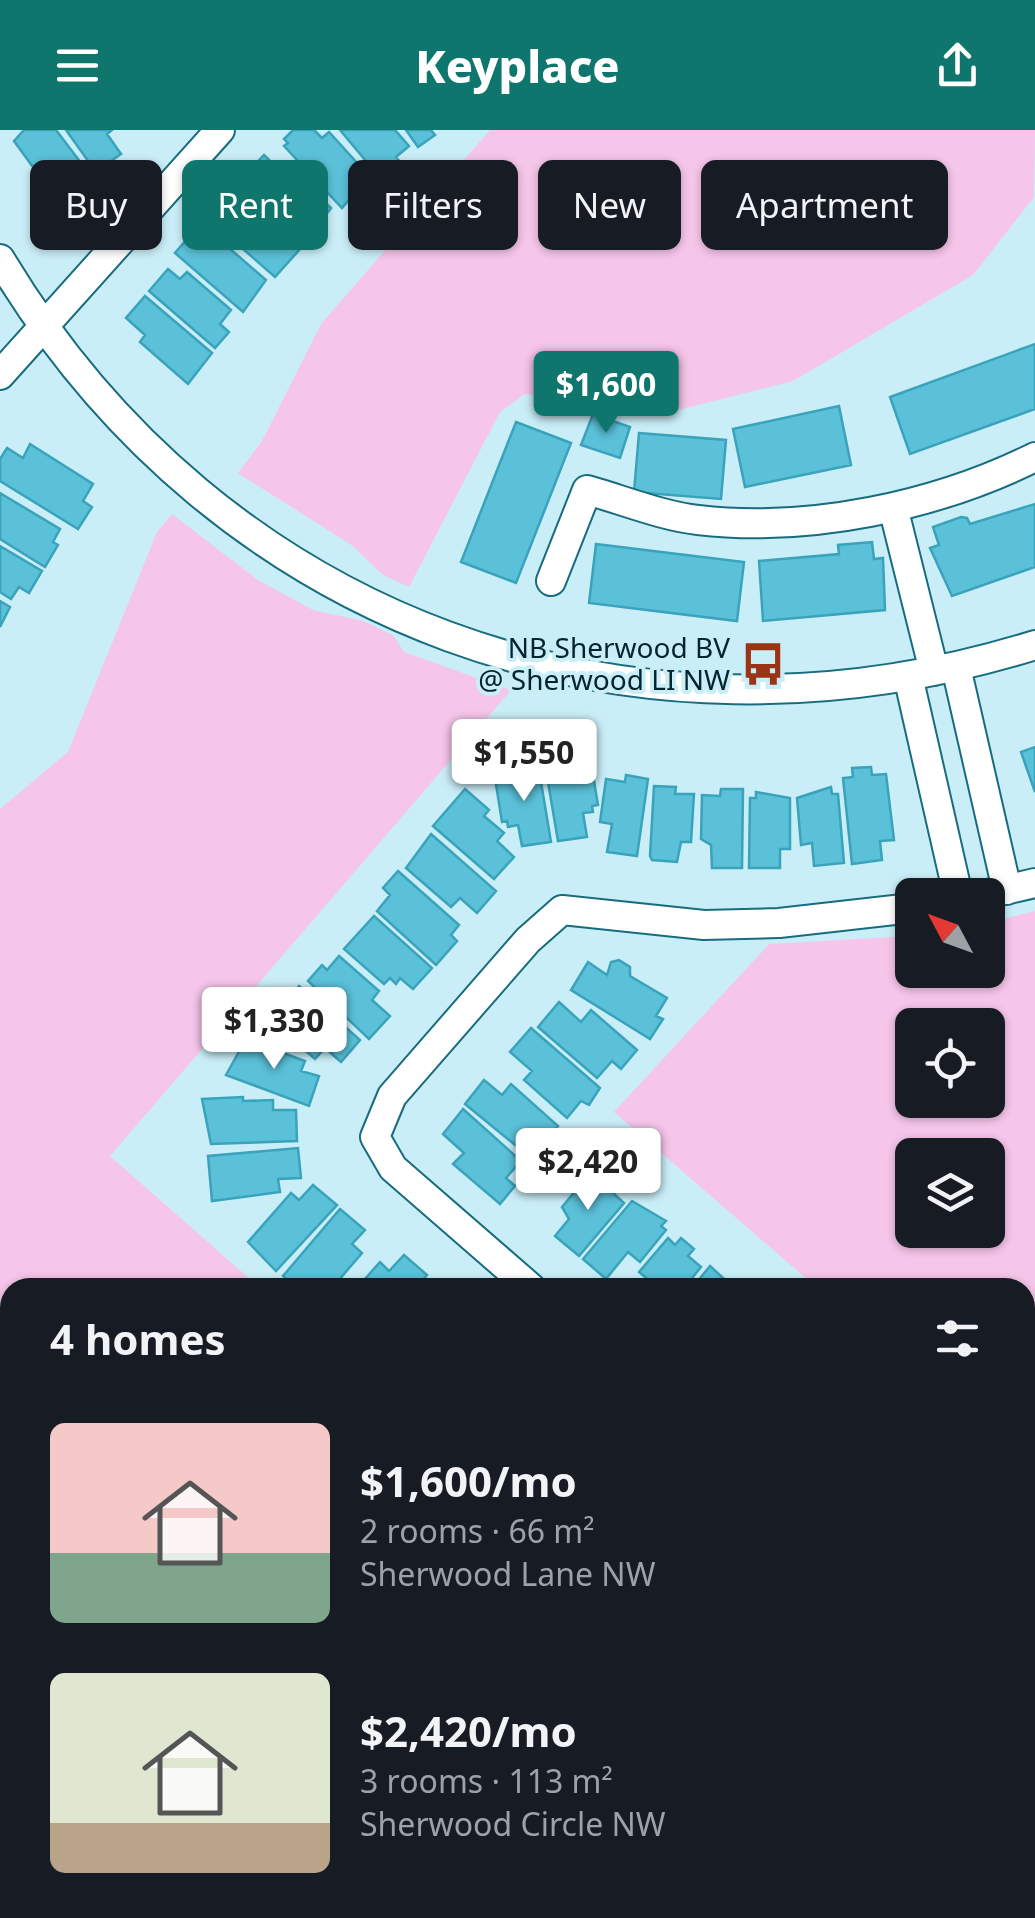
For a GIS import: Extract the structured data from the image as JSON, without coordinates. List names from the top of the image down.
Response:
{
  "places": {
    "bus stop": ["NB Sherwood BV @ Sherwood LI NW"]
  },
  "north": "top left",
  "page": {
    "header": "Keyplace",
    "chip": [
      "Buy",
      "Rent",
      "Filters",
      "New",
      "Apartment"
    ],
    "price": [
      "$1,600",
      "$1,550",
      "$1,330",
      "$2,420"
    ],
    "heading": "4 homes",
    "list": [
      {
        "name": "$1,600/mo",
        "note": "2 rooms · 66 m² · Sherwood Lane NW"
      },
      {
        "name": "$2,420/mo",
        "note": "3 rooms · 113 m² · Sherwood Circle NW"
      }
    ]
  }
}
